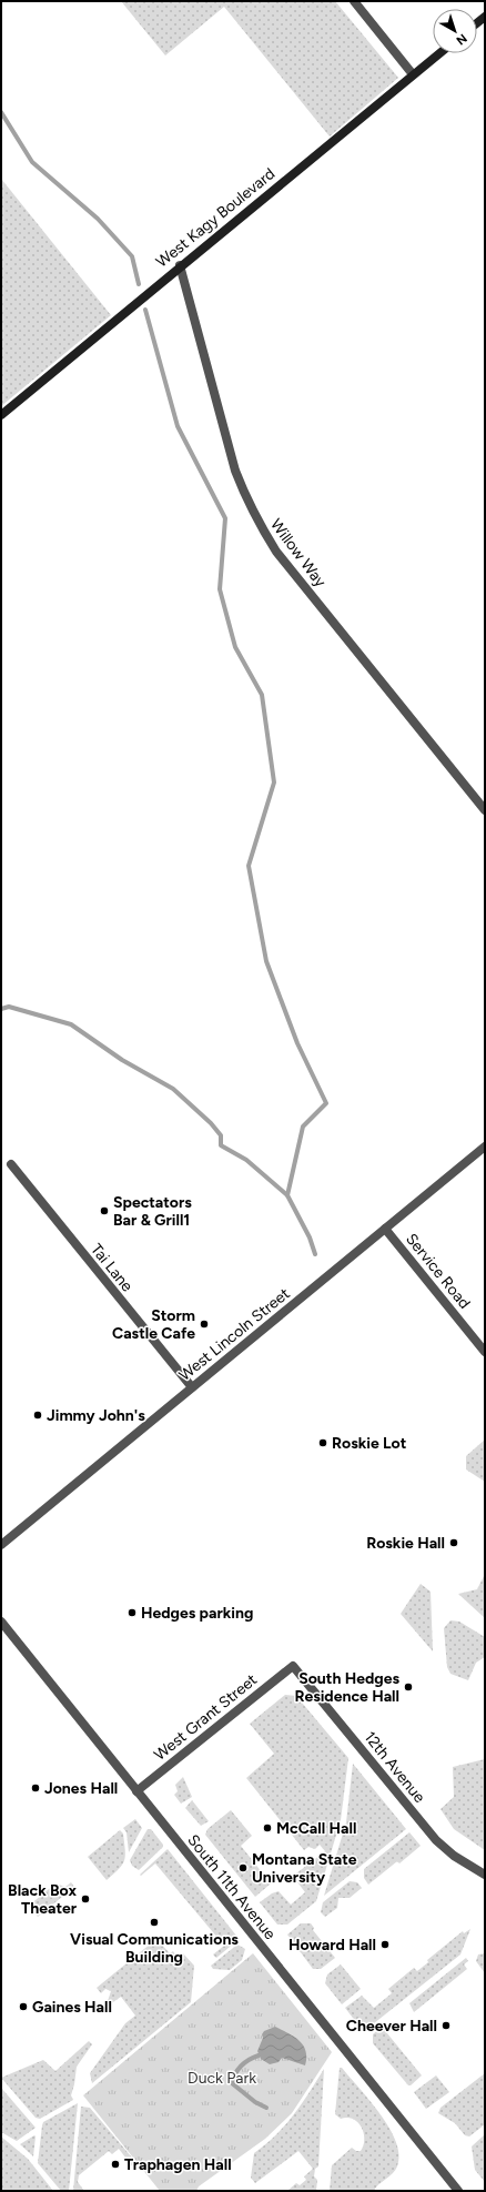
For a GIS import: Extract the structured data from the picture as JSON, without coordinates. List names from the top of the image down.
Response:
{
  "streets": {
    "main road": ["West Kagy Boulevard"],
    "street": [
      "Willow Way",
      "Tai Lane",
      "Service Road",
      "West Lincoln Street",
      "West Grant Street",
      "12th Avenue",
      "South 11th Avenue"
    ]
  },
  "crossings": [
    ["West Kagy Boulevard", "Willow Way"],
    ["Tai Lane", "West Lincoln Street"],
    ["Service Road", "West Lincoln Street"],
    ["West Grant Street", "12th Avenue"],
    ["West Grant Street", "South 11th Avenue"]
  ],
  "parks": ["Duck Park"],
  "places": [
    "Spectators Bar & Grill1",
    "Storm Castle Cafe",
    "Jimmy John's",
    "Roskie Lot",
    "Roskie Hall",
    "Hedges parking",
    "South Hedges Residence Hall",
    "Jones Hall",
    "McCall Hall",
    "Montana State University",
    "Black Box Theater",
    "Visual Communications Building",
    "Howard Hall",
    "Gaines Hall",
    "Cheever Hall",
    "Traphagen Hall"
  ],
  "north": "bottom right"
}
